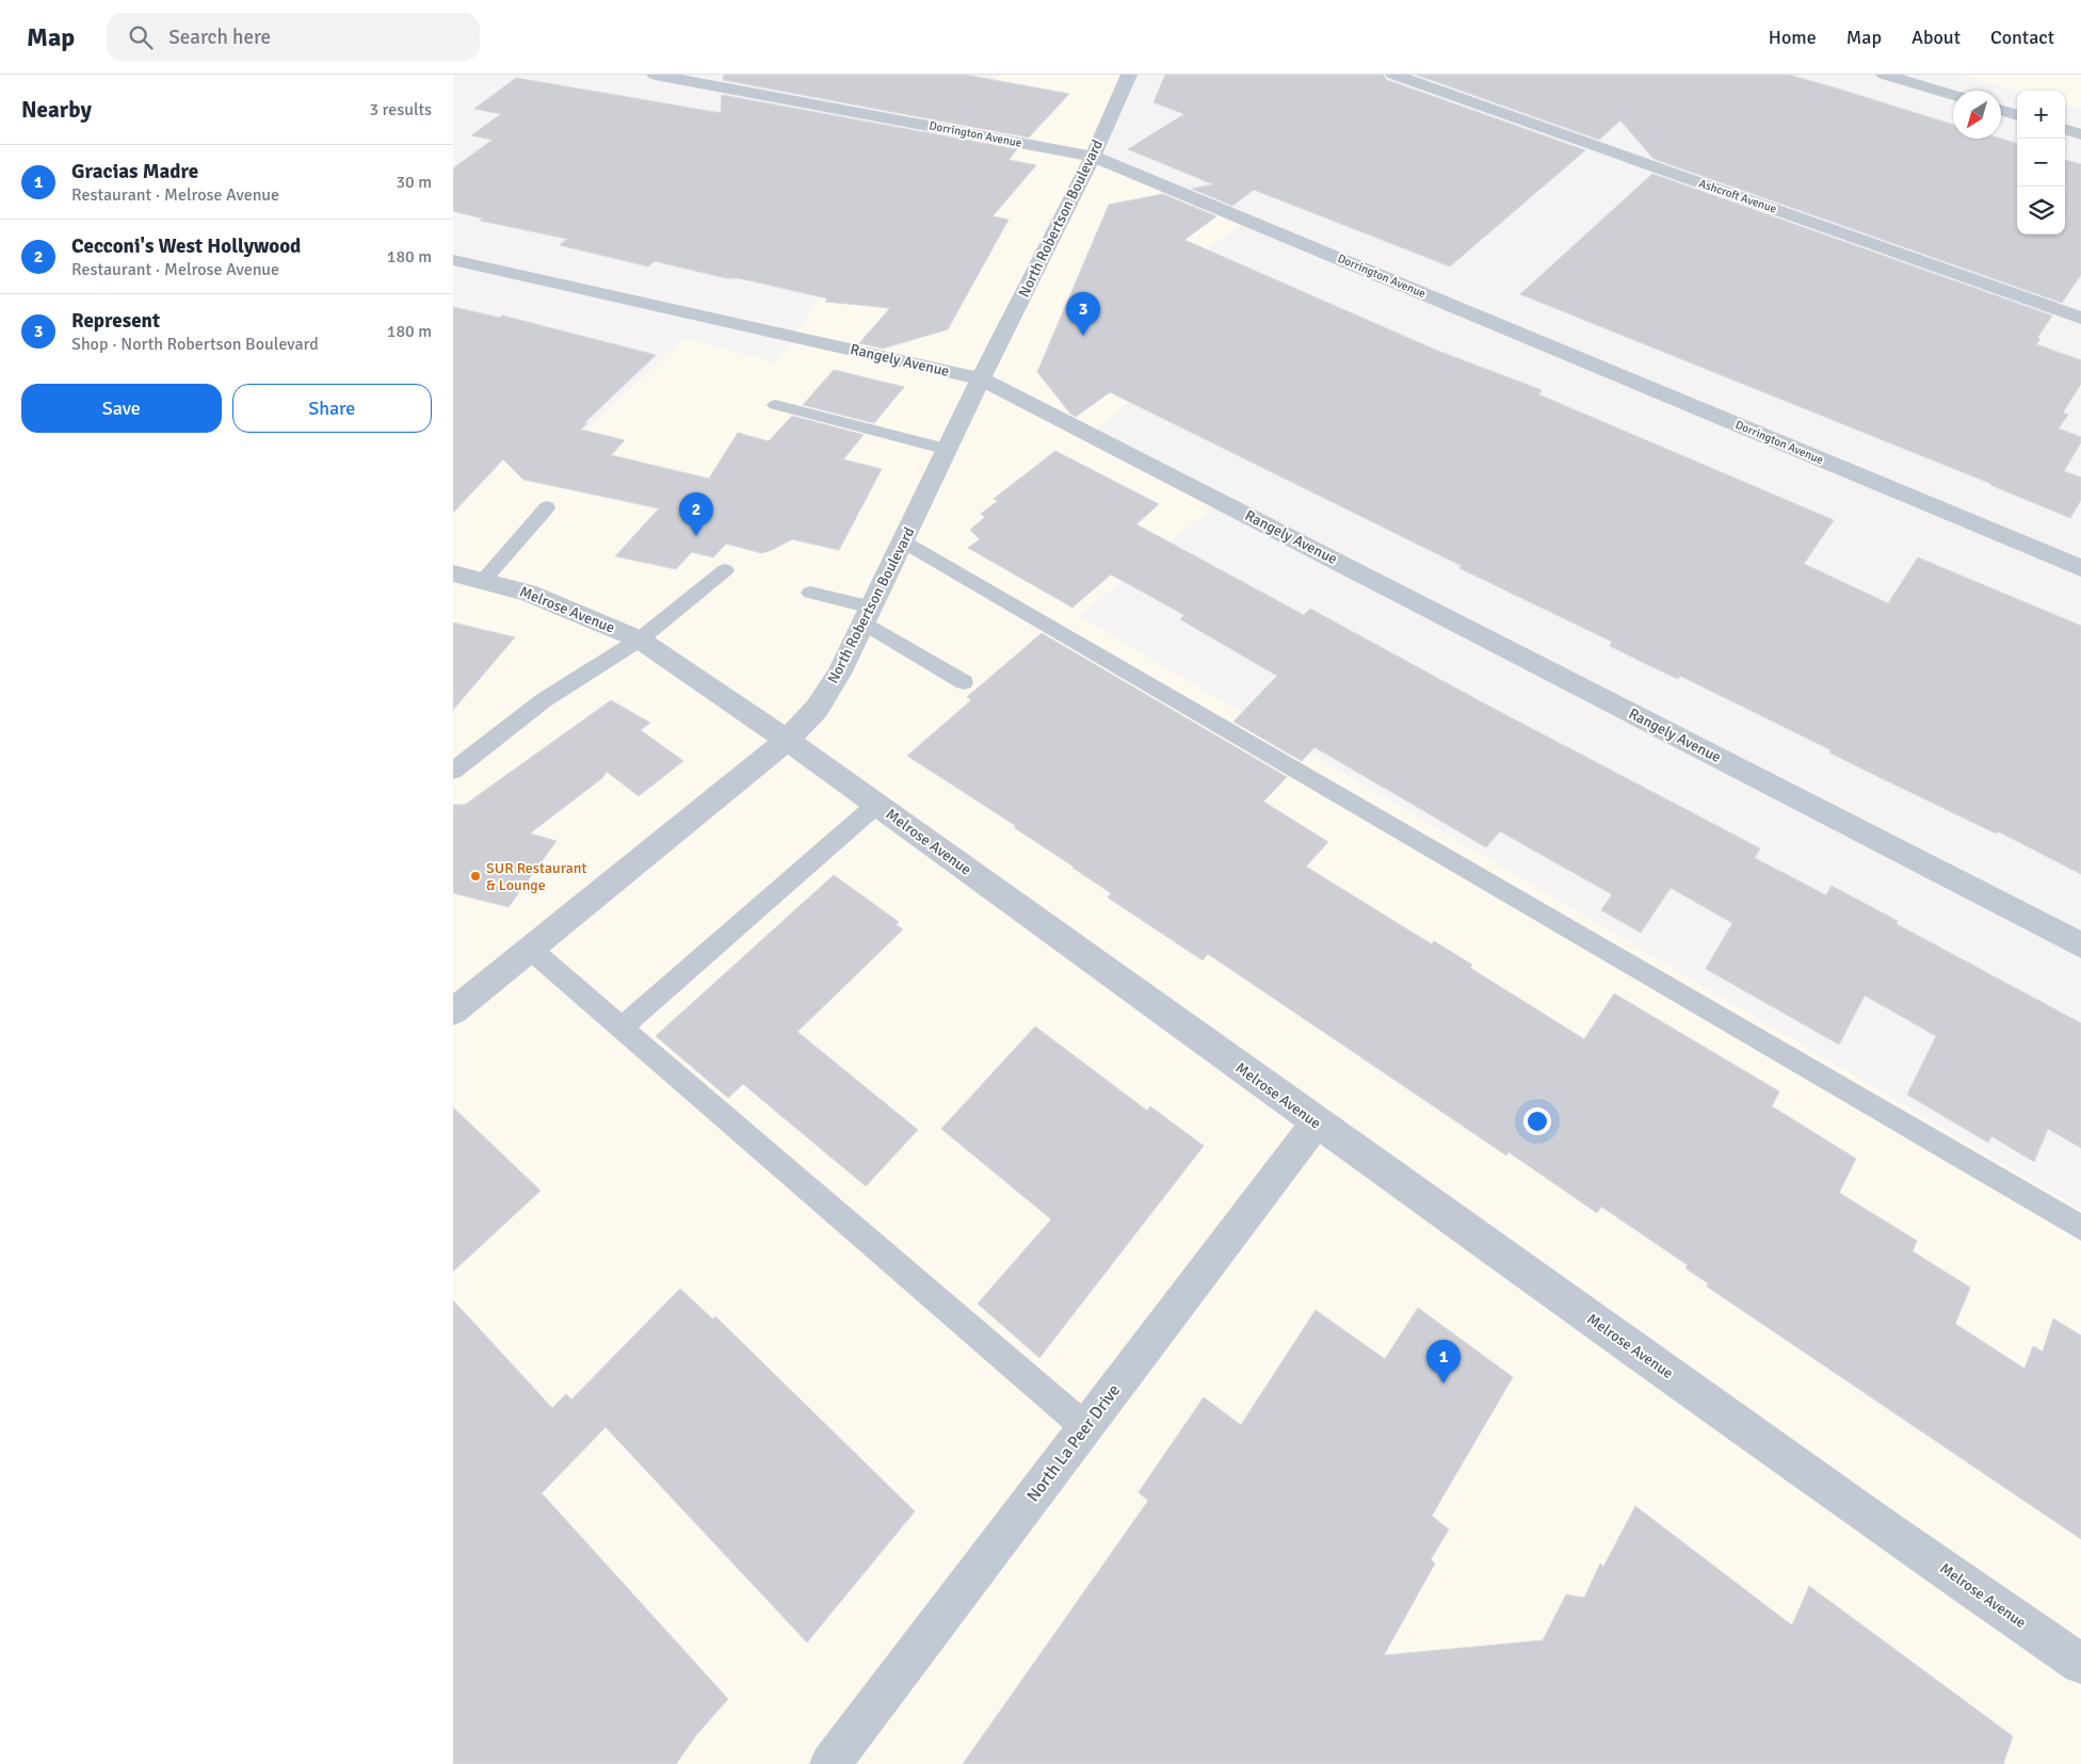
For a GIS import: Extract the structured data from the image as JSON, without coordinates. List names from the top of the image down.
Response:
{
  "streets": {
    "street": [
      "Dorrington Avenue",
      "Ashcroft Avenue",
      "North Robertson Boulevard",
      "Rangely Avenue",
      "Melrose Avenue",
      "North La Peer Drive"
    ]
  },
  "crossings": [
    ["Dorrington Avenue", "North Robertson Boulevard"],
    ["North Robertson Boulevard", "Rangely Avenue"],
    ["North Robertson Boulevard", "Melrose Avenue"],
    ["Melrose Avenue", "North La Peer Drive"]
  ],
  "places": ["SUR Restaurant & Lounge"],
  "north": "bottom left",
  "page": {
    "header": "Map",
    "search": "Search here",
    "nav": [
      "Home",
      "Map",
      "About",
      "Contact"
    ],
    "heading": ["Nearby", "3 results"],
    "map_buttons": ["+", "−"],
    "list": [
      {
        "mark": "1",
        "name": "Gracias Madre",
        "note": "Restaurant · Melrose Avenue",
        "value": "30 m"
      },
      {
        "mark": "2",
        "name": "Cecconi's West Hollywood",
        "note": "Restaurant · Melrose Avenue",
        "value": "180 m"
      },
      {
        "mark": "3",
        "name": "Represent",
        "note": "Shop · North Robertson Boulevard",
        "value": "180 m"
      }
    ],
    "pins": ["3", "2", "1"],
    "buttons": ["Save", "Share"]
  }
}
